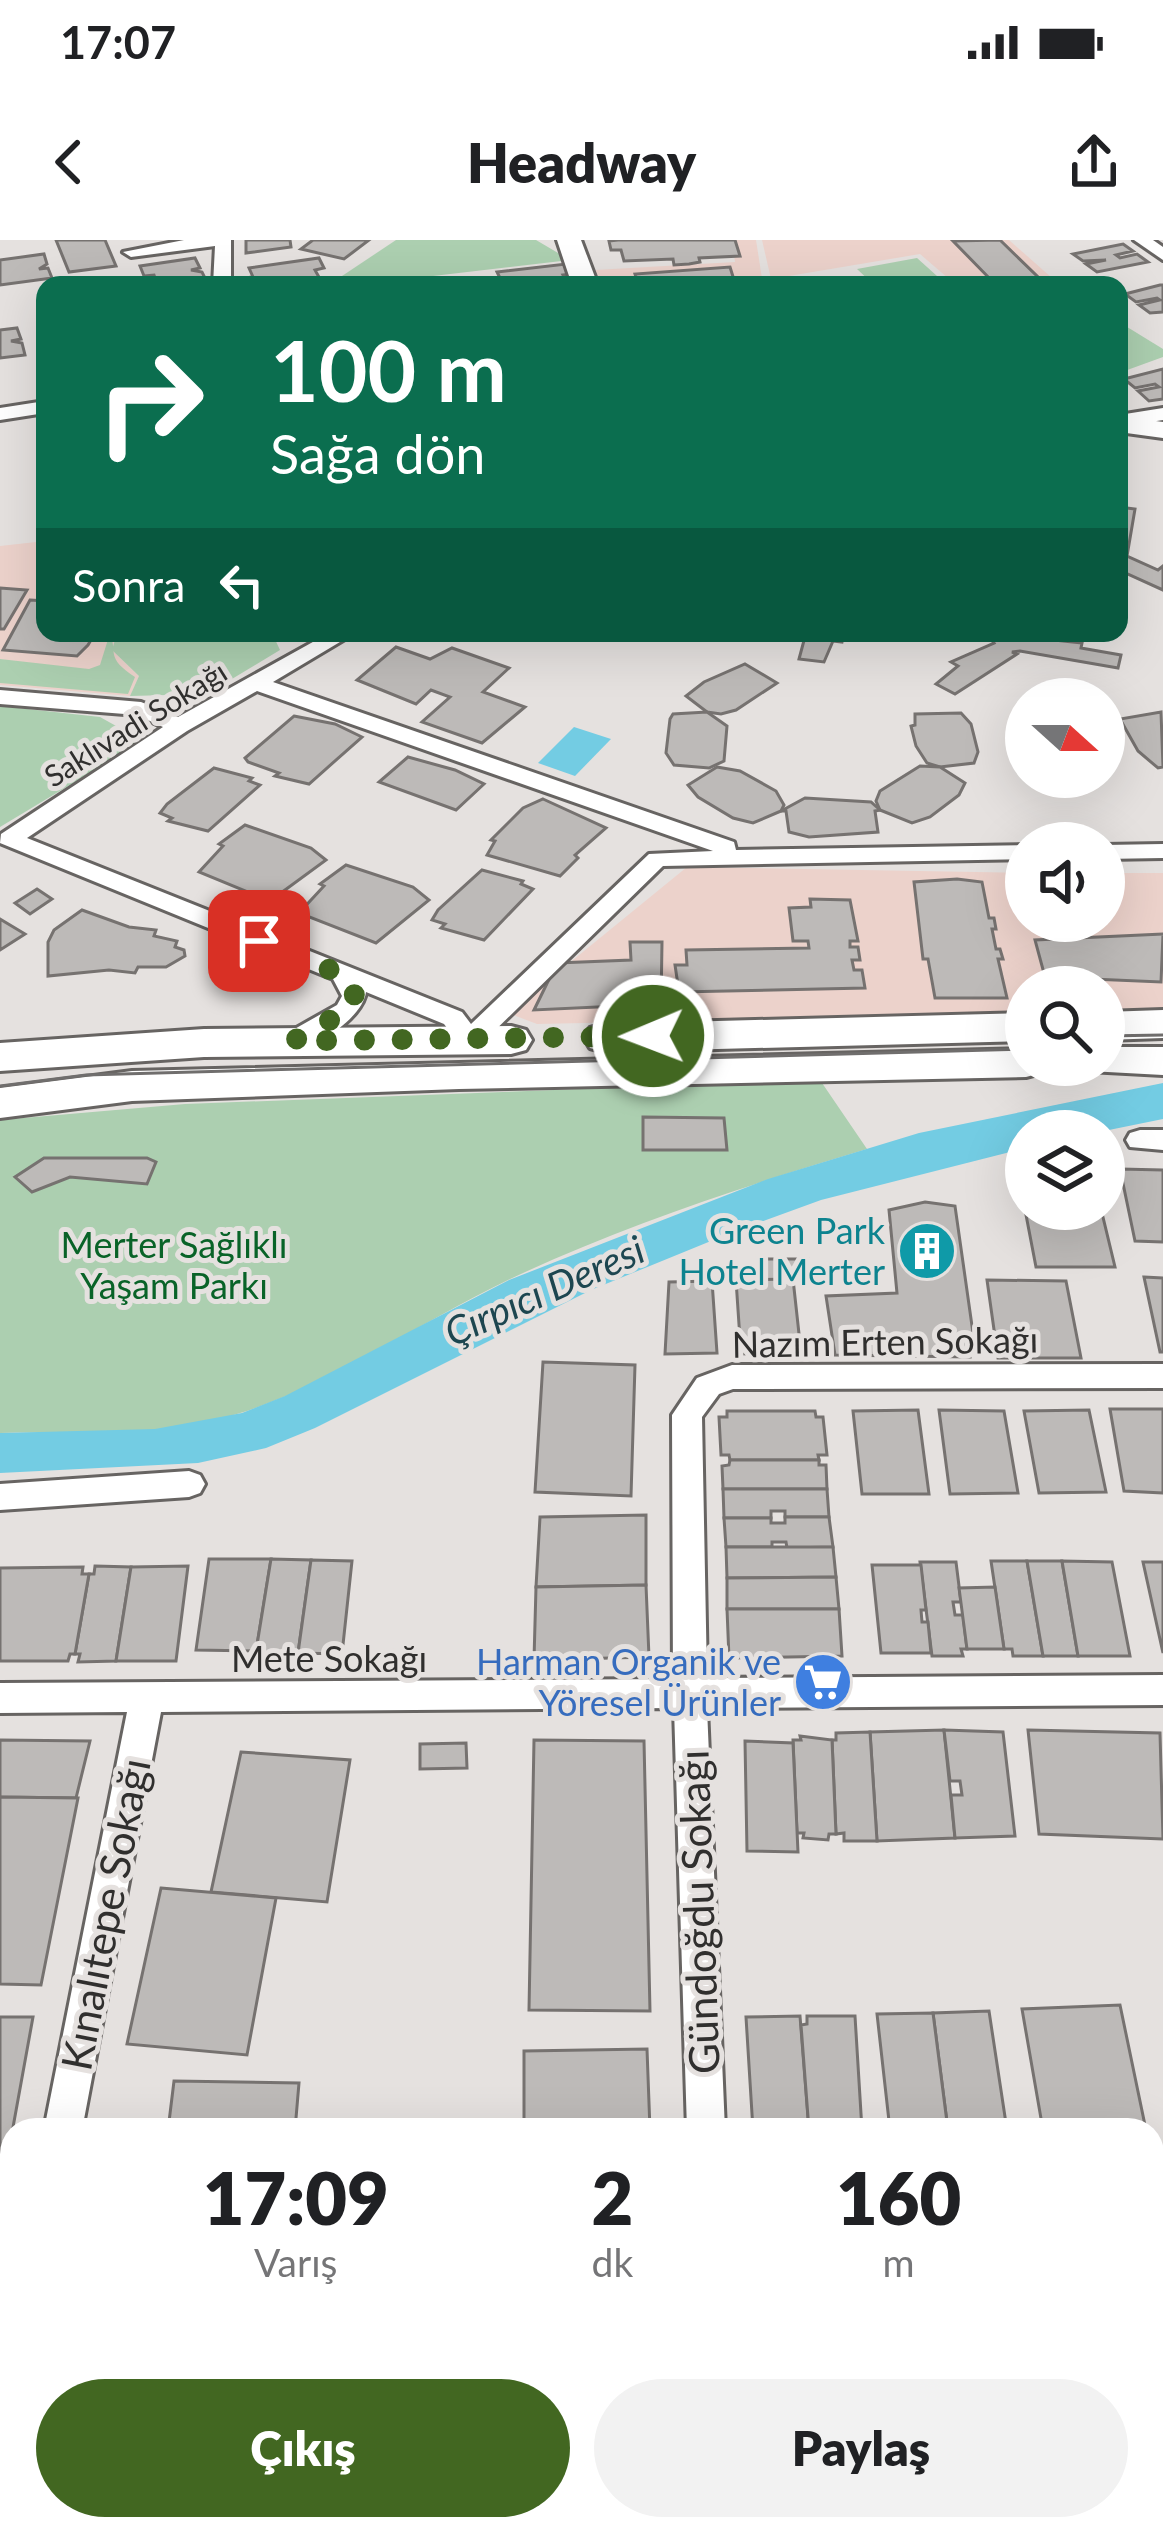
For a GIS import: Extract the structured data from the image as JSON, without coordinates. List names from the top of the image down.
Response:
{
  "streets": {
    "street": [
      "Saklıvadi Sokağı",
      "Nazım Erten Sokağı",
      "Mete Sokağı",
      "Gündoğdu Sokağı",
      "Kınalıtepe Sokağı"
    ]
  },
  "crossings": [
    ["Nazım Erten Sokağı", "Mete Sokağı"],
    ["Nazım Erten Sokağı", "Gündoğdu Sokağı"],
    ["Mete Sokağı", "Gündoğdu Sokağı"],
    ["Mete Sokağı", "Kınalıtepe Sokağı"]
  ],
  "water": ["Çırpıcı Deresi"],
  "parks": ["Merter Sağlıklı Yaşam Parkı"],
  "places": {
    "building": ["Green Park Hotel Merter"],
    "supermarket": ["Harman Organik ve Yöresel Ürünler"]
  },
  "north": "right",
  "page": {
    "status": "17:07",
    "header": "Headway",
    "turn": ["100 m", "Sağa dön"],
    "then": "Sonra",
    "eta": [
      "17:09",
      "Varış",
      "2",
      "dk",
      "160",
      "m"
    ],
    "buttons": ["Çıkış", "Paylaş"]
  }
}
